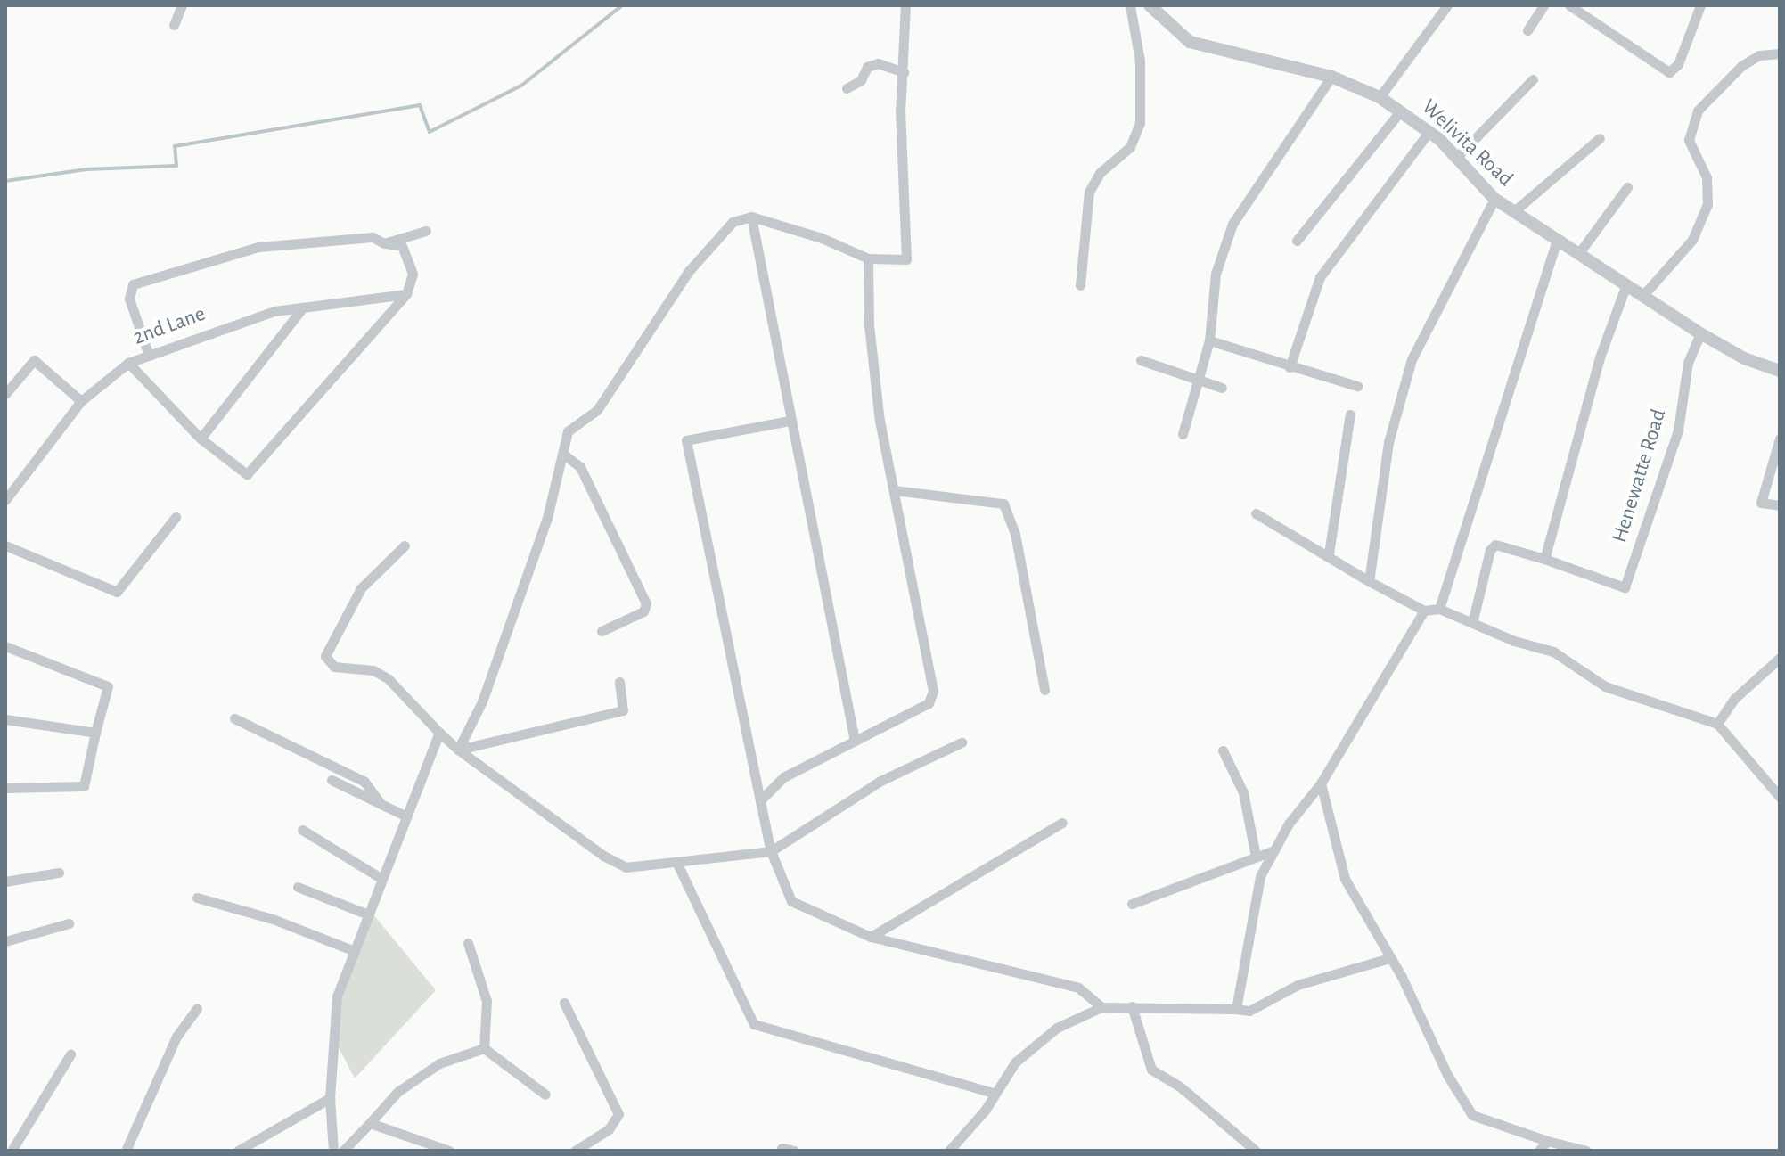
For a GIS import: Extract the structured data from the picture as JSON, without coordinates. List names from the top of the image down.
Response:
{
  "streets": {
    "street": ["Welivita Road", "2nd Lane", "Henewatte Road"]
  },
  "crossings": [
    ["Welivita Road", "Henewatte Road"]
  ]
}
